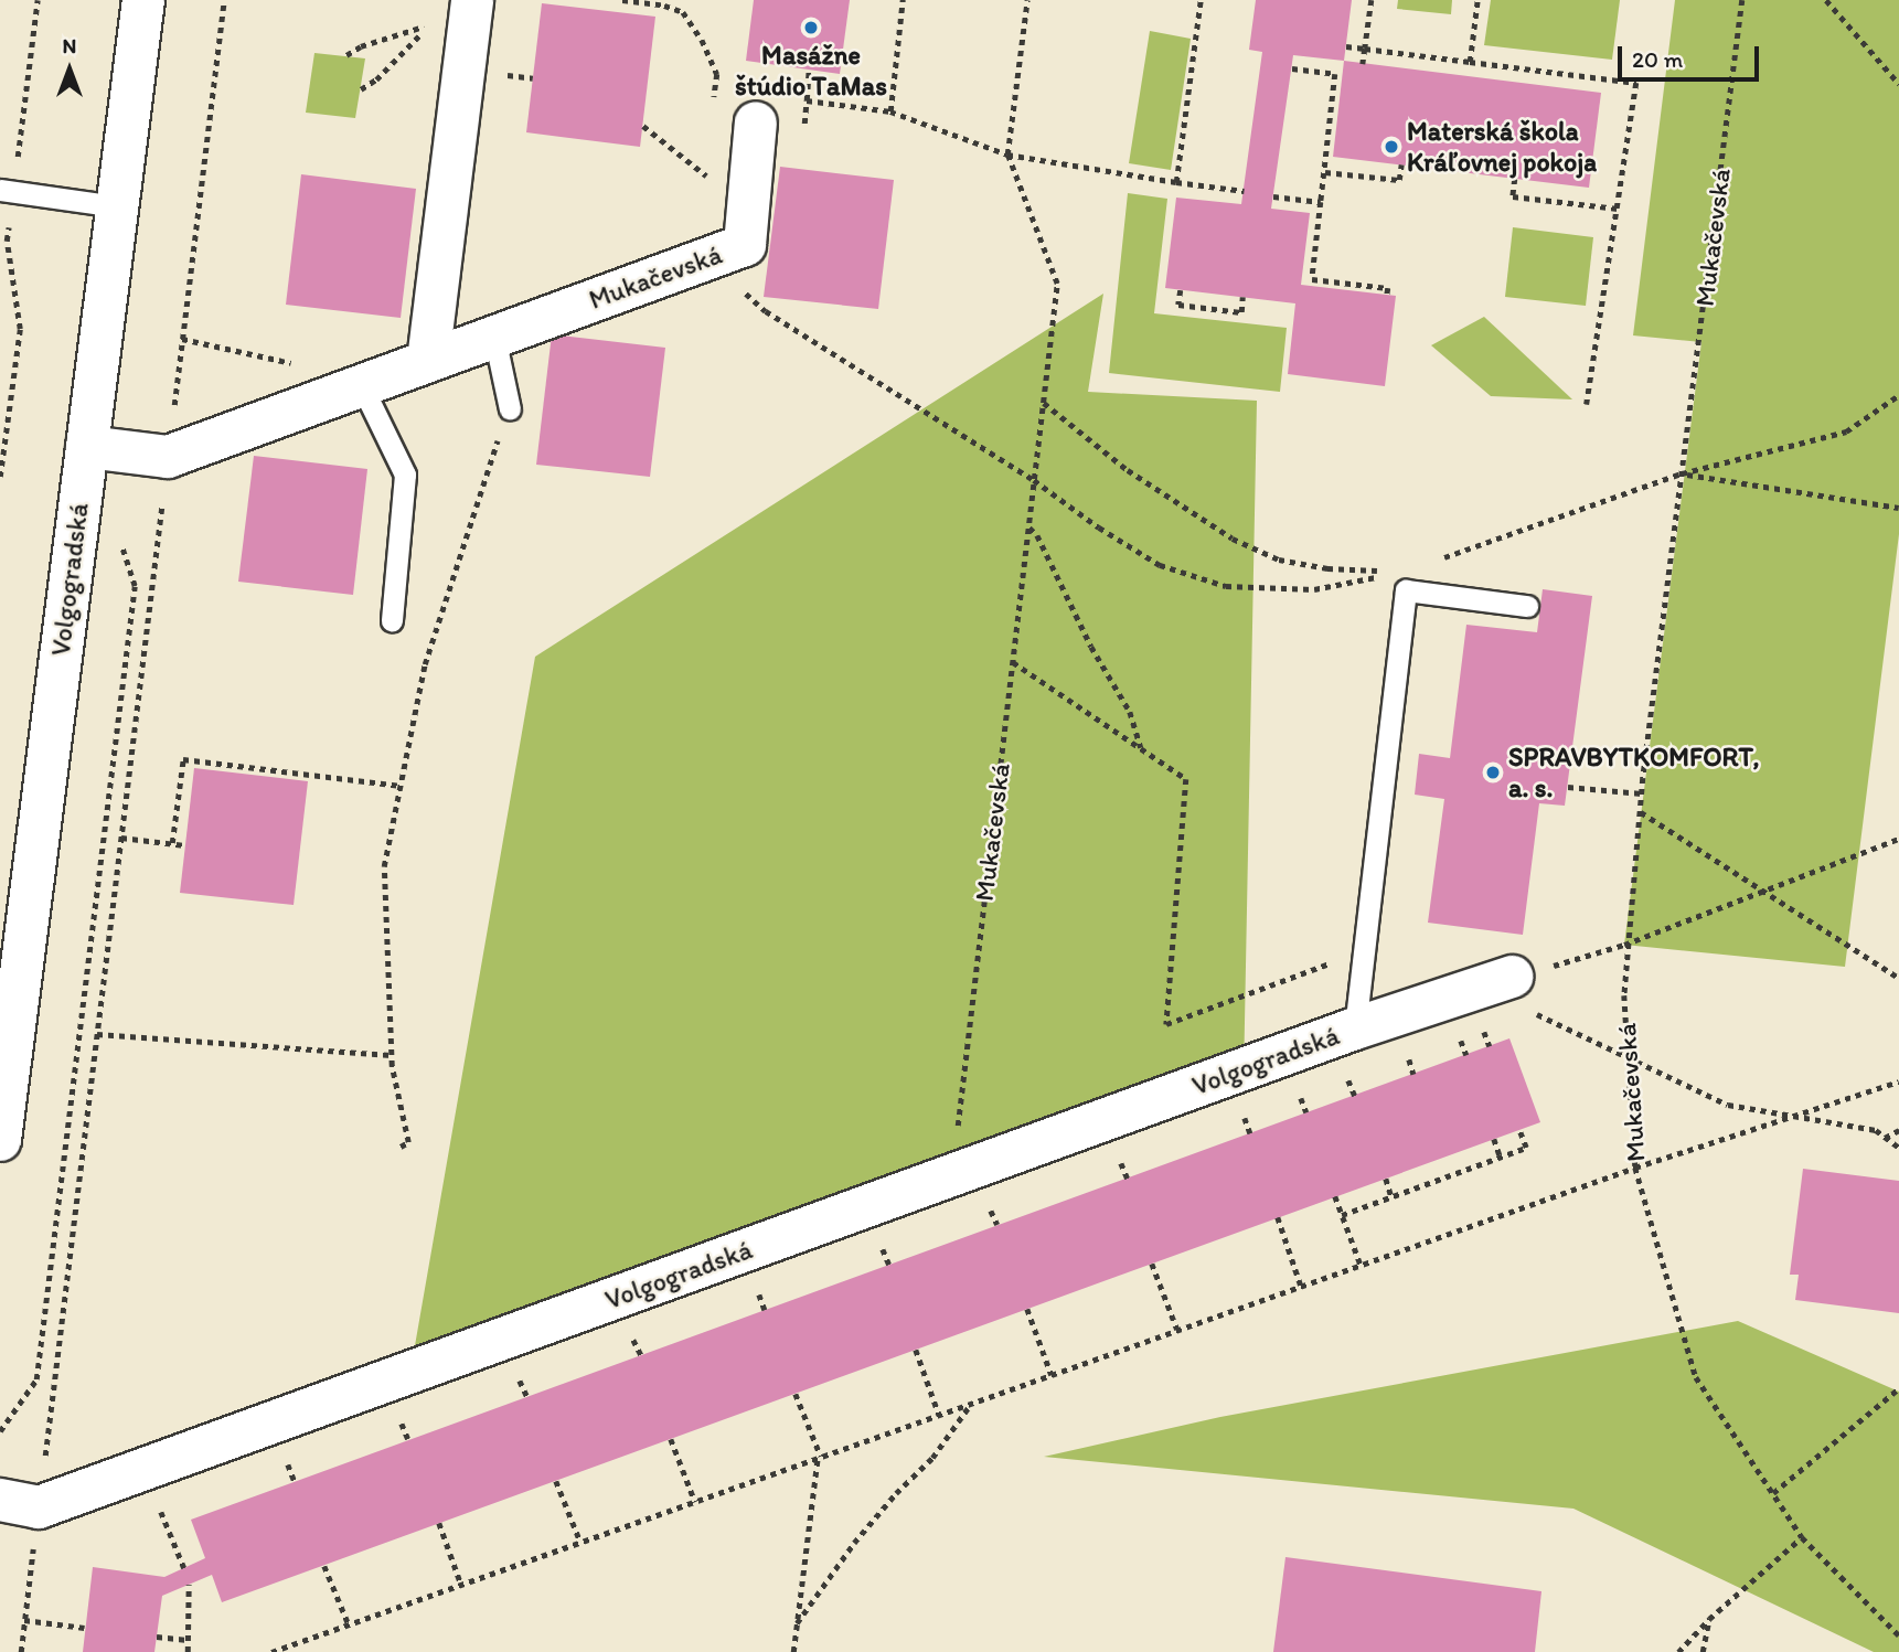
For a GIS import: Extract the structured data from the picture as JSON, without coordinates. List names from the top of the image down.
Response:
{
  "streets": {
    "street": ["Mukačevská", "Volgogradská"]
  },
  "crossings": [
    ["Mukačevská", "Volgogradská"]
  ],
  "places": ["Masážne štúdio TaMas", "Materská škola Kráľovnej pokoja", "SPRAVBYTKOMFORT, a. s."],
  "scale_bar": "20 m",
  "north": "top"
}
